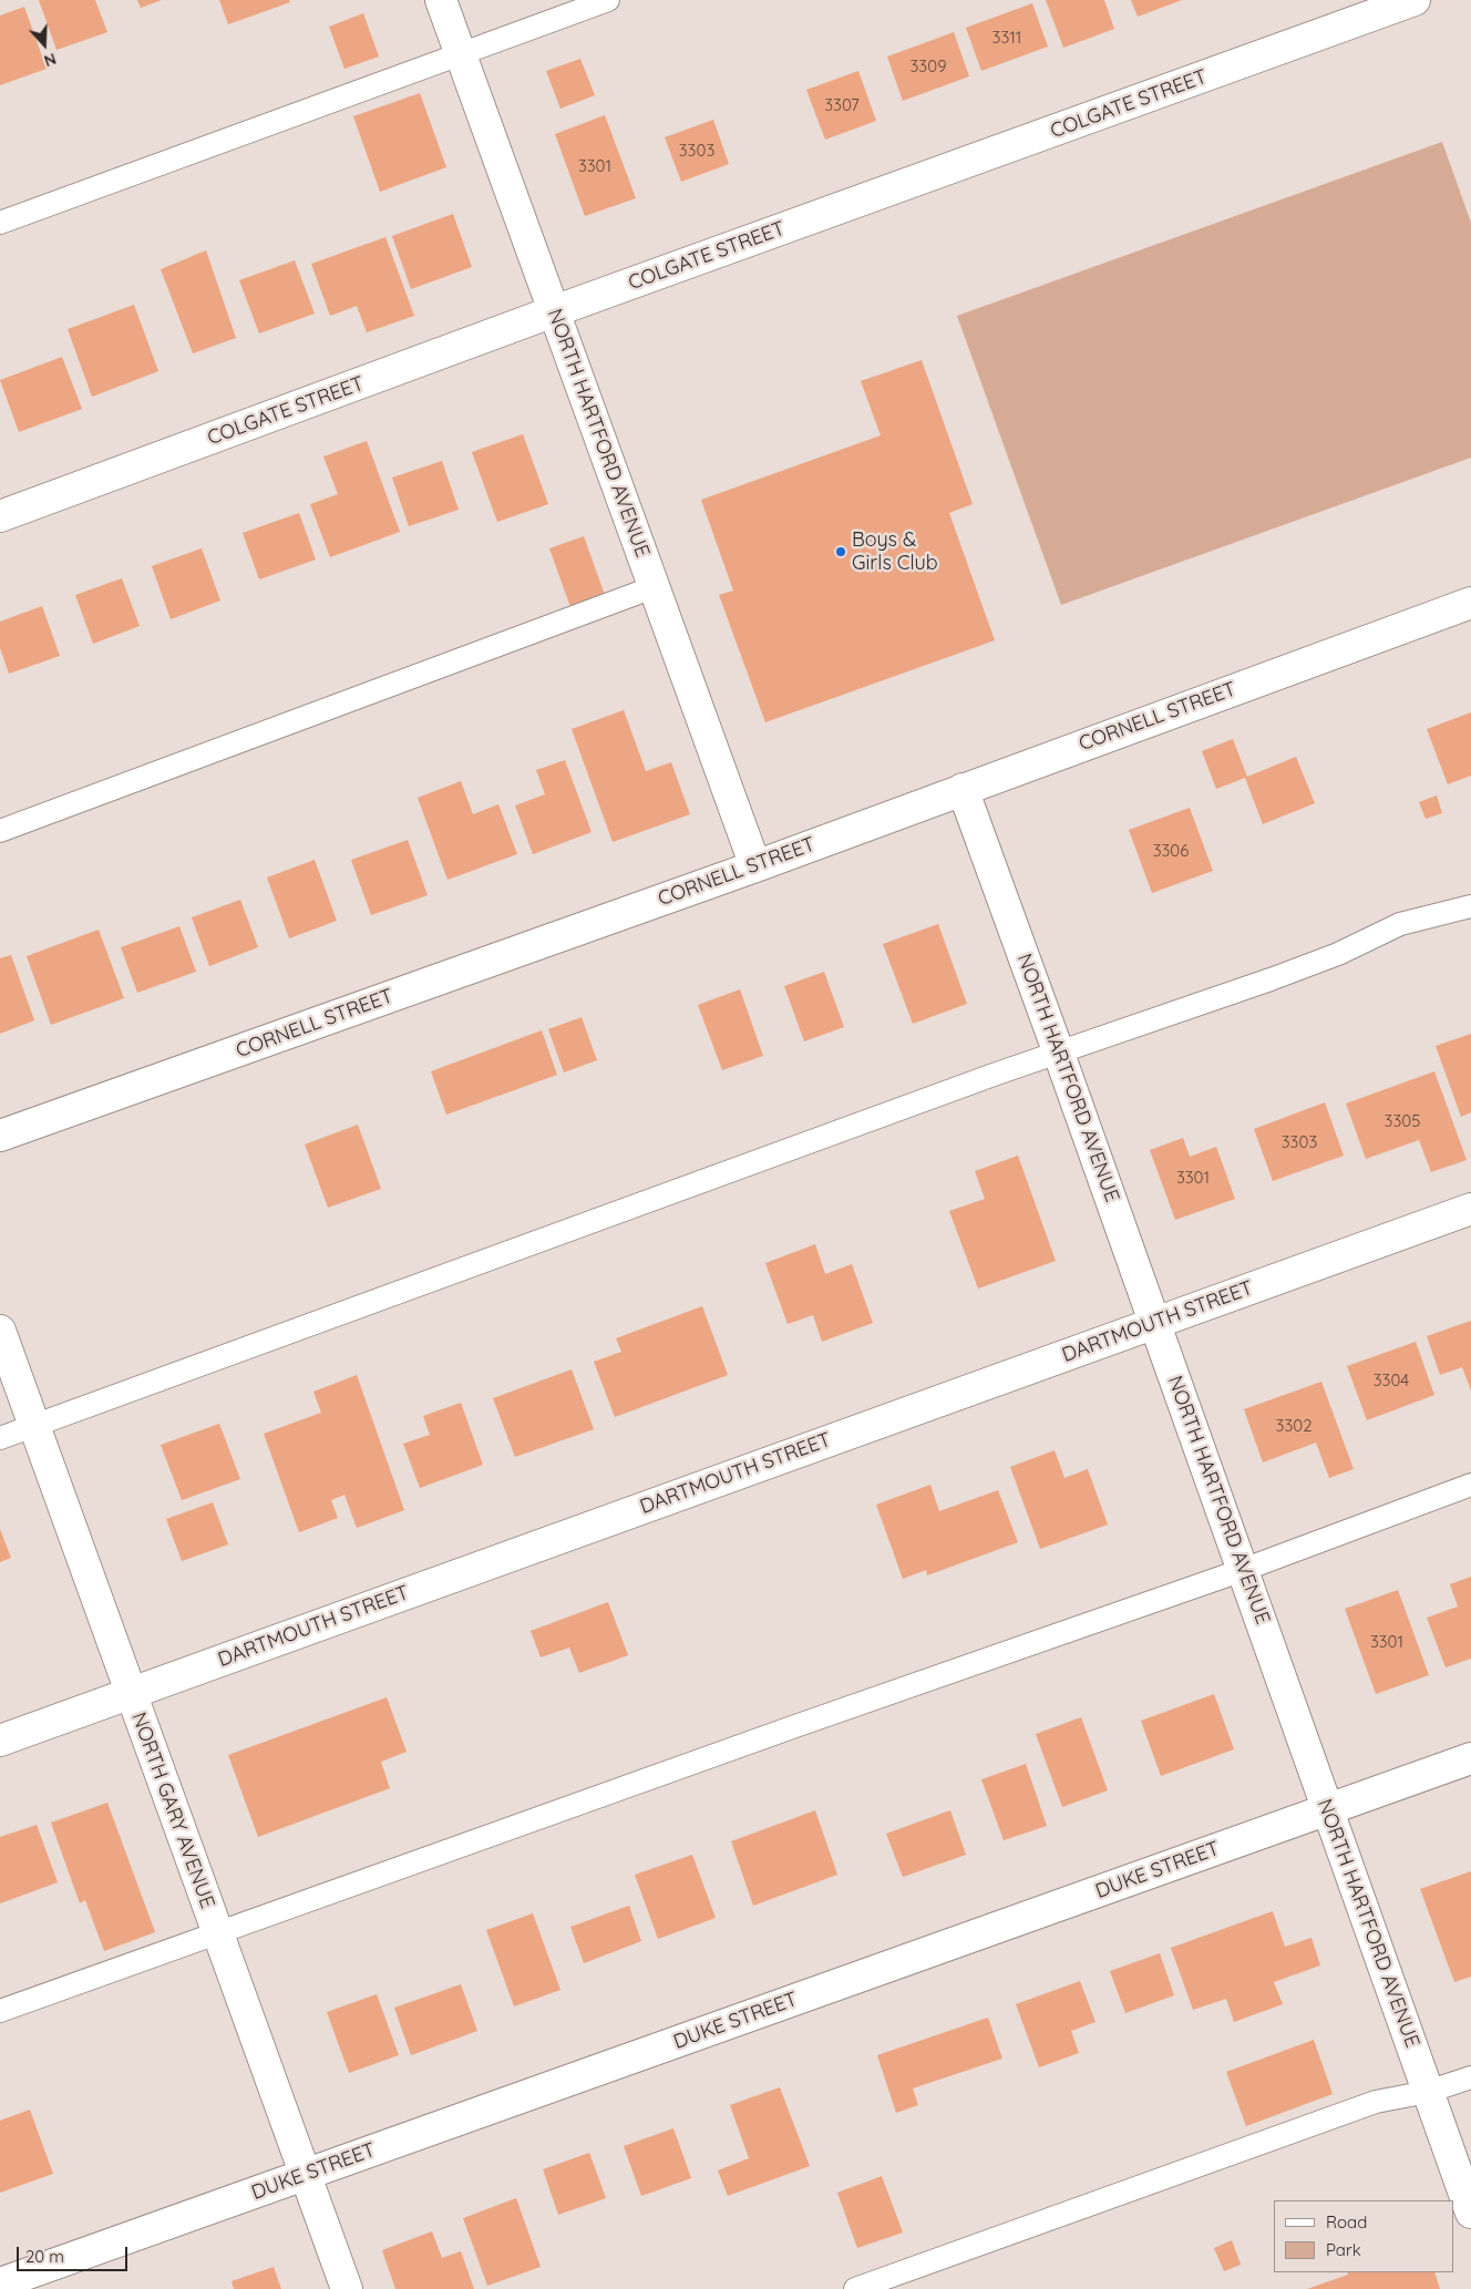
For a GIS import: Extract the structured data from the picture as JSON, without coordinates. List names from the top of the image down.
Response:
{
  "streets": {
    "street": [
      "COLGATE STREET",
      "NORTH HARTFORD AVENUE",
      "CORNELL STREET",
      "DARTMOUTH STREET",
      "NORTH GARY AVENUE",
      "DUKE STREET"
    ]
  },
  "crossings": [
    ["COLGATE STREET", "NORTH HARTFORD AVENUE"],
    ["NORTH HARTFORD AVENUE", "CORNELL STREET"],
    ["NORTH HARTFORD AVENUE", "DARTMOUTH STREET"],
    ["NORTH HARTFORD AVENUE", "DUKE STREET"],
    ["DARTMOUTH STREET", "NORTH GARY AVENUE"],
    ["NORTH GARY AVENUE", "DUKE STREET"]
  ],
  "places": ["Boys & Girls Club"],
  "house_numbers": [
    "3311",
    "3309",
    "3307",
    "3303",
    "3301",
    "3306",
    "3305",
    "3303",
    "3301",
    "3304",
    "3302",
    "3301"
  ],
  "legend": ["Road", "Park"],
  "scale_bar": "20 m",
  "north": "bottom"
}
